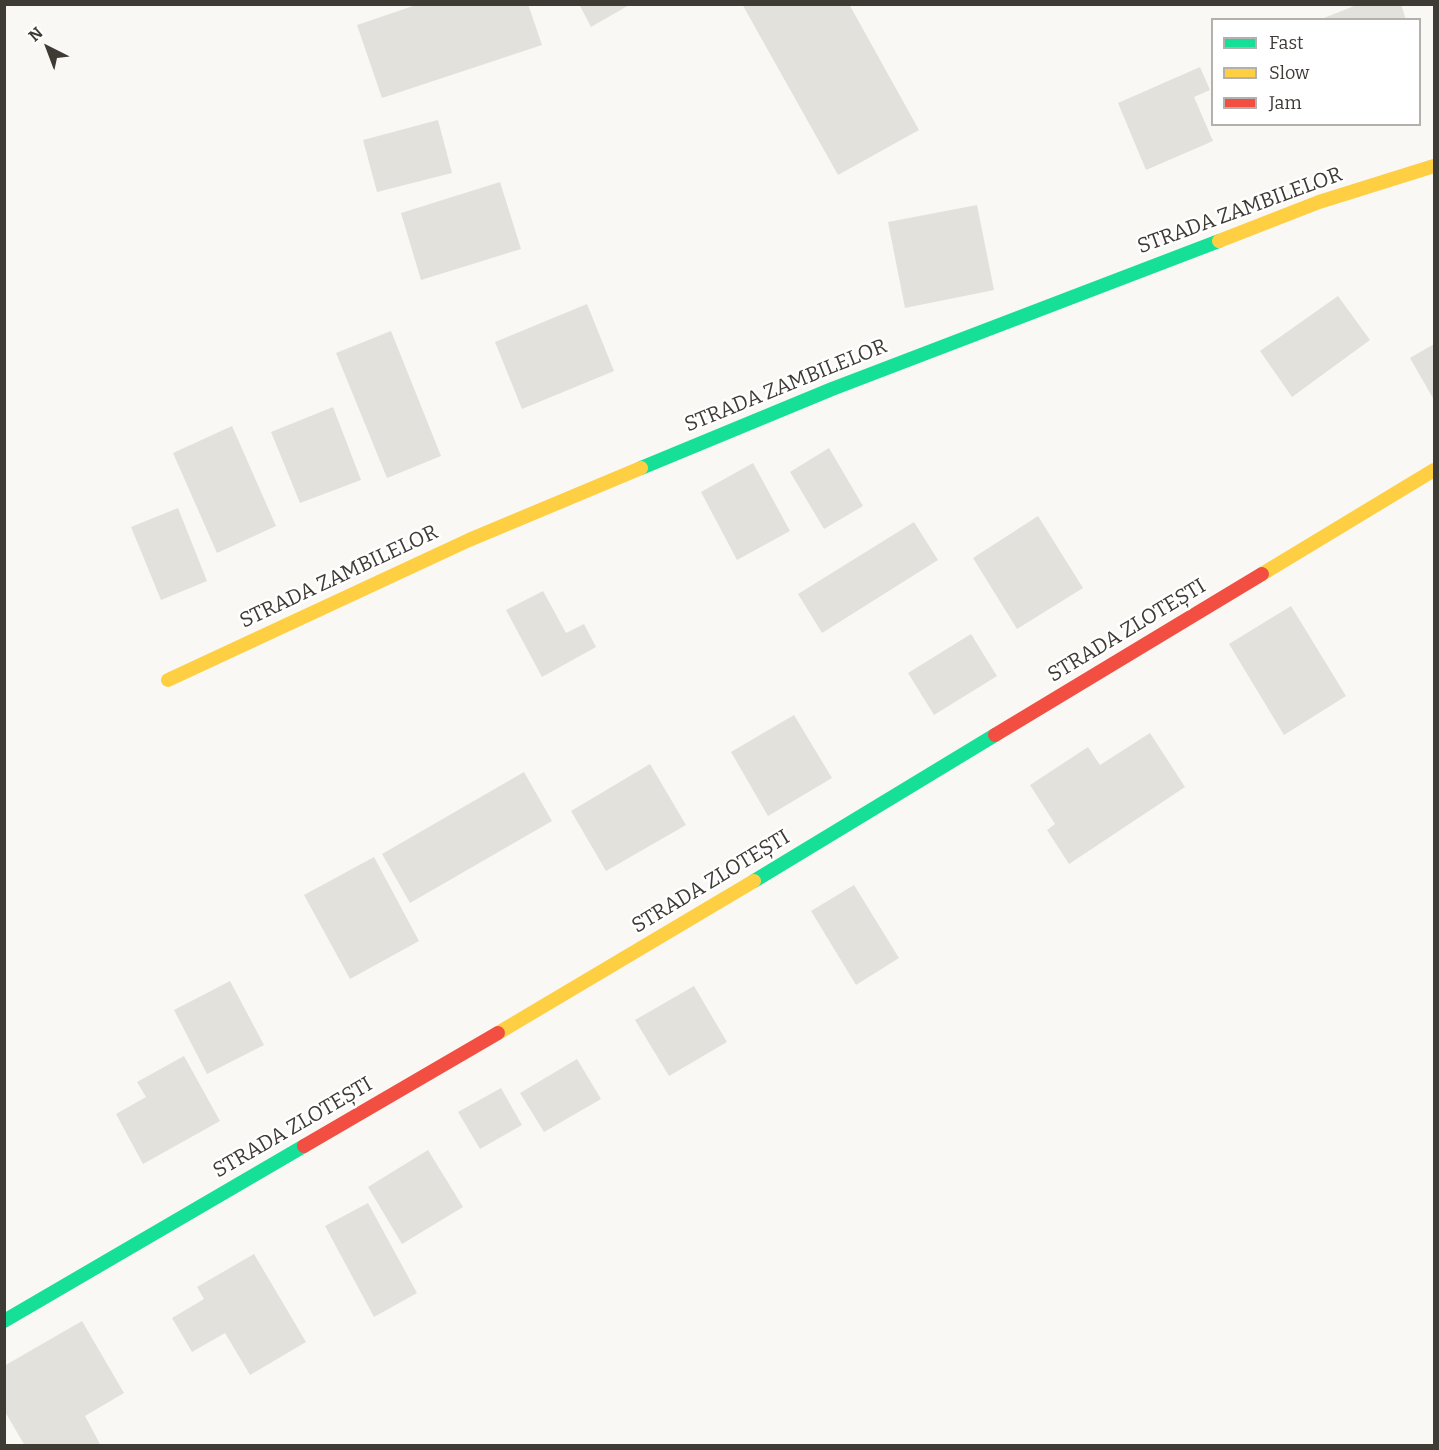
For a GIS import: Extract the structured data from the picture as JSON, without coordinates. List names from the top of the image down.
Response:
{
  "streets": {
    "street": ["STRADA ZAMBILELOR", "STRADA ZLOTEȘTI"]
  },
  "legend": ["Fast", "Slow", "Jam"],
  "north": "top left"
}
